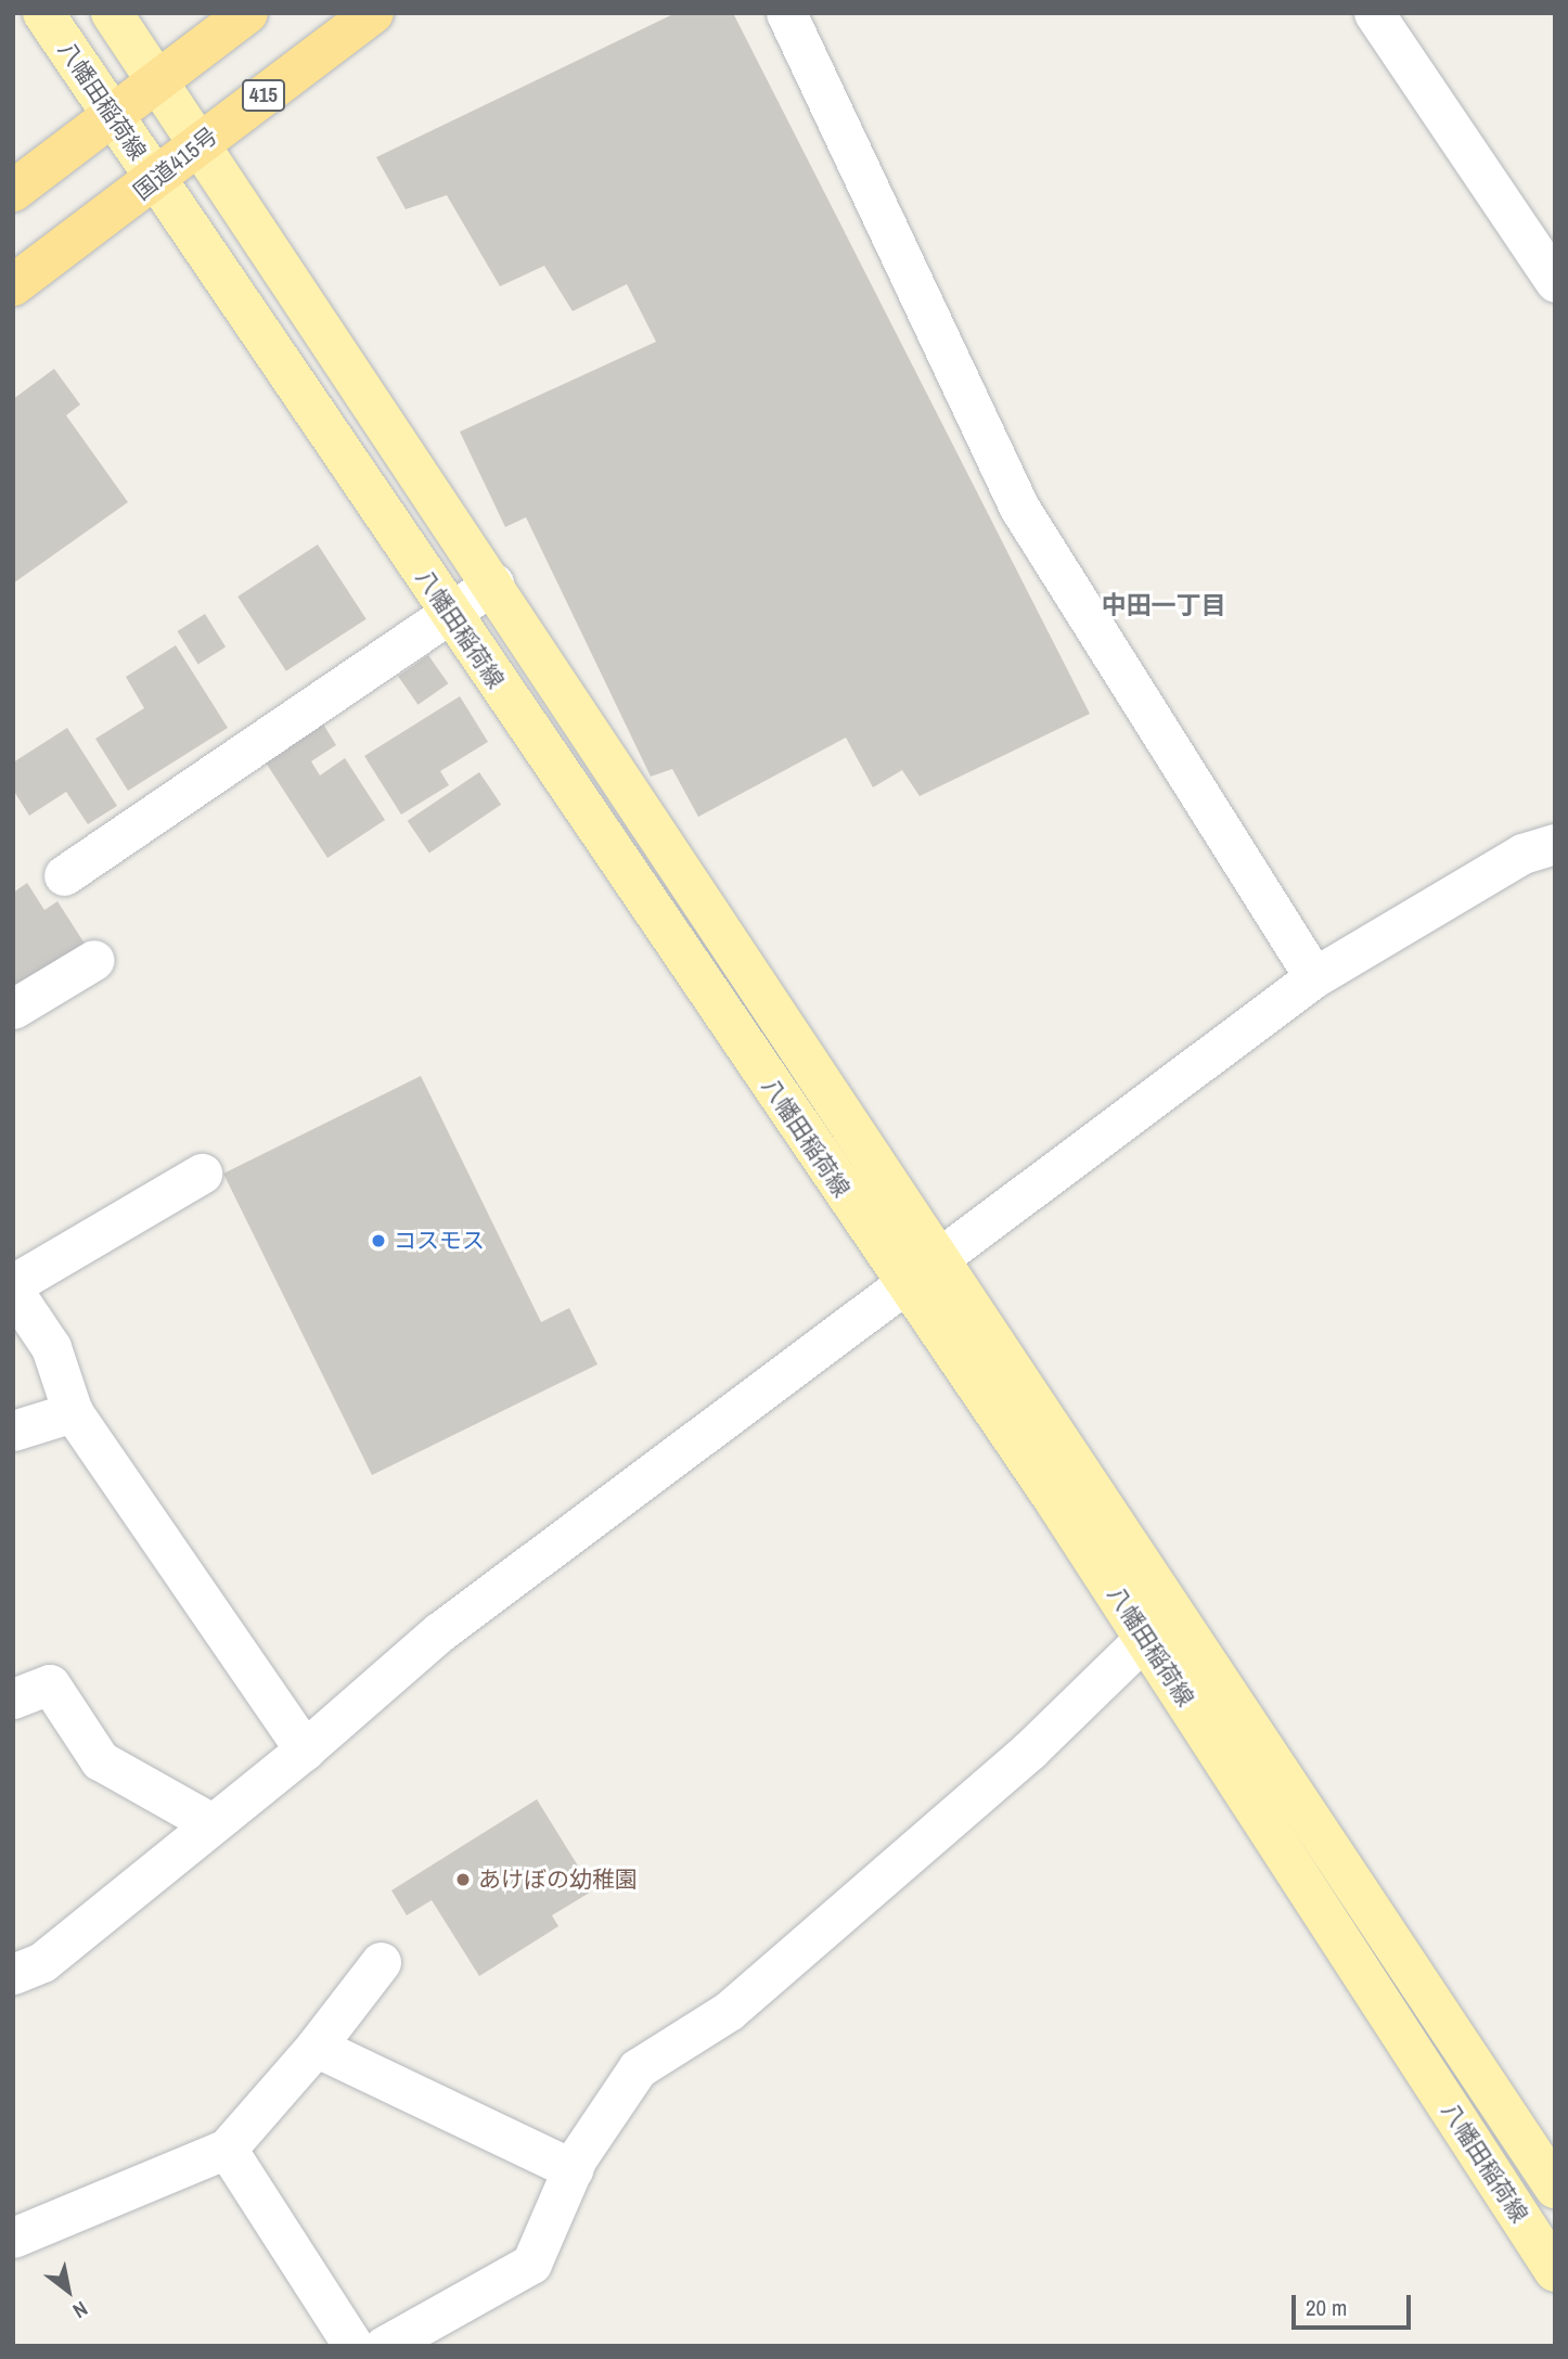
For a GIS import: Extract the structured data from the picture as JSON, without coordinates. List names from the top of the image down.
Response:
{
  "streets": {
    "highway": ["415", "国道415号"],
    "main road": ["八幡田稲荷線"]
  },
  "crossings": [
    ["八幡田稲荷線", "国道415号"]
  ],
  "districts": ["中田一丁目"],
  "places": ["コスモス", "あけぼの幼稚園"],
  "scale_bar": "20 m",
  "north": "bottom right"
}
